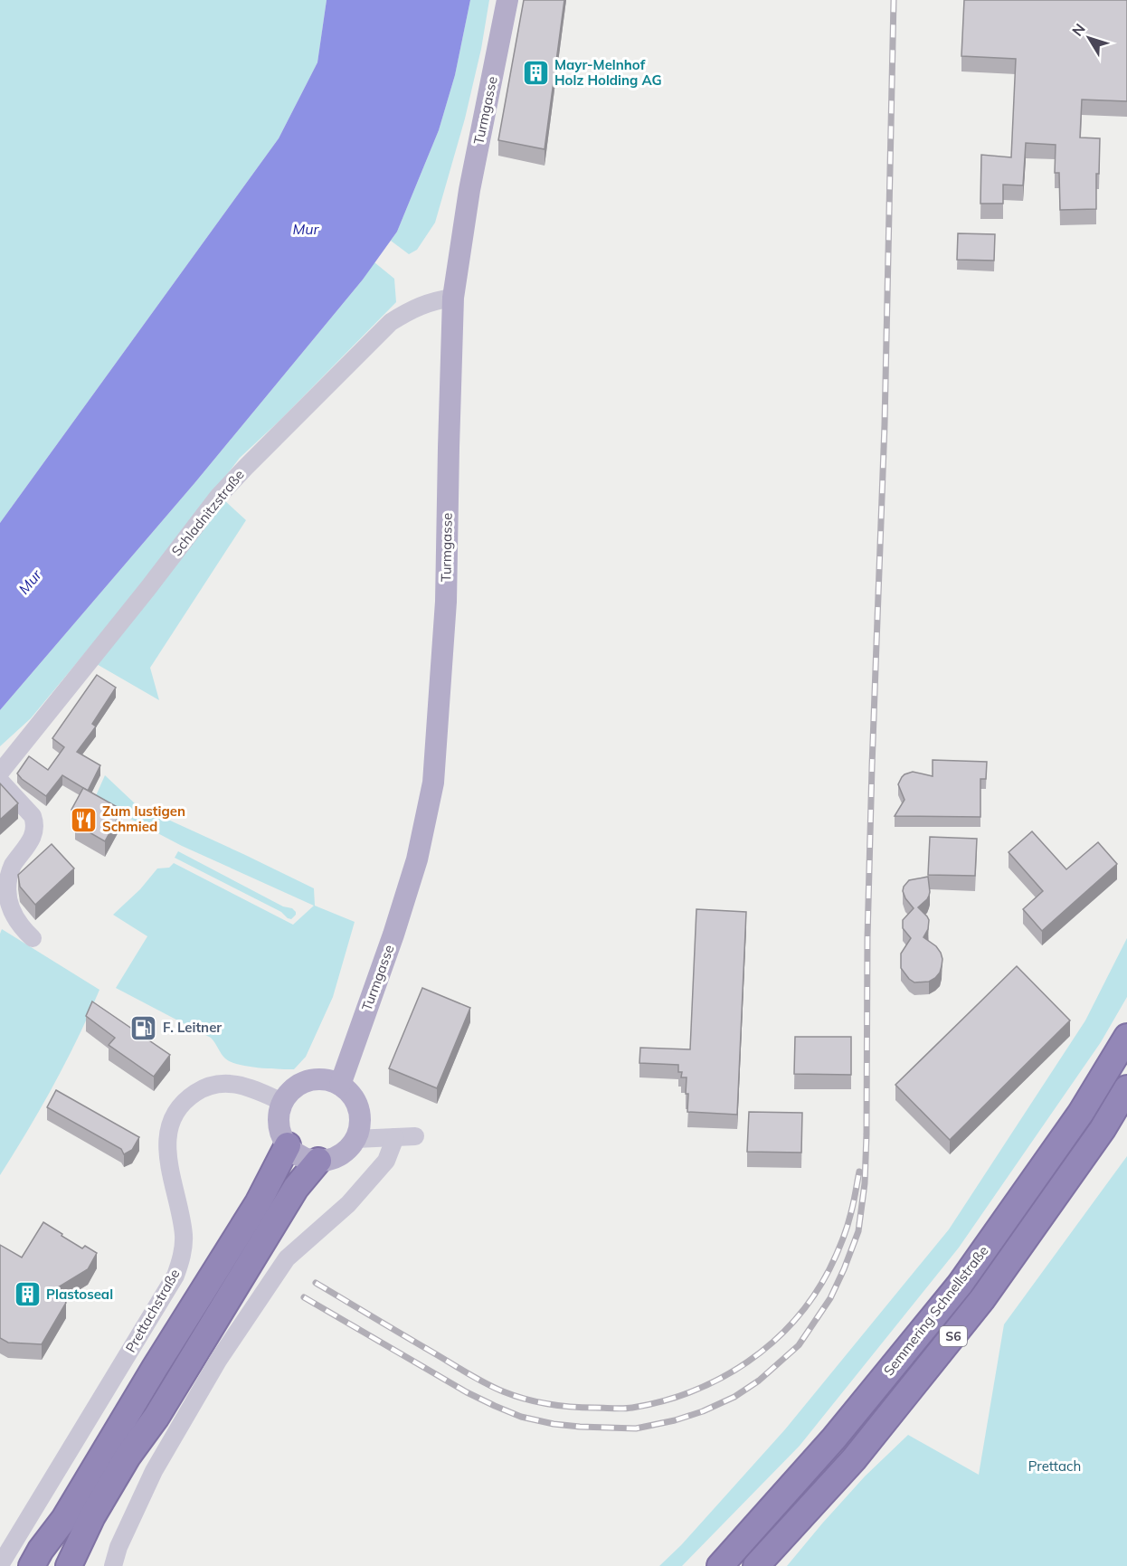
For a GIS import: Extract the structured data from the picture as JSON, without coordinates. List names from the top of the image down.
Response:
{
  "streets": {
    "highway": ["Semmering Schnellstraße", "S6"],
    "main road": ["Turmgasse"],
    "street": ["Schladnitzstraße", "Prettachstraße"]
  },
  "crossings": [
    ["Turmgasse", "Schladnitzstraße"],
    ["Turmgasse", "Prettachstraße"]
  ],
  "water": ["Mur"],
  "parks": ["Prettach"],
  "places": {
    "building": ["Mayr-Melnhof Holz Holding AG", "Plastoseal"],
    "restaurant": ["Zum lustigen Schmied"],
    "fuel station": ["F. Leitner"]
  },
  "north": "top left"
}
